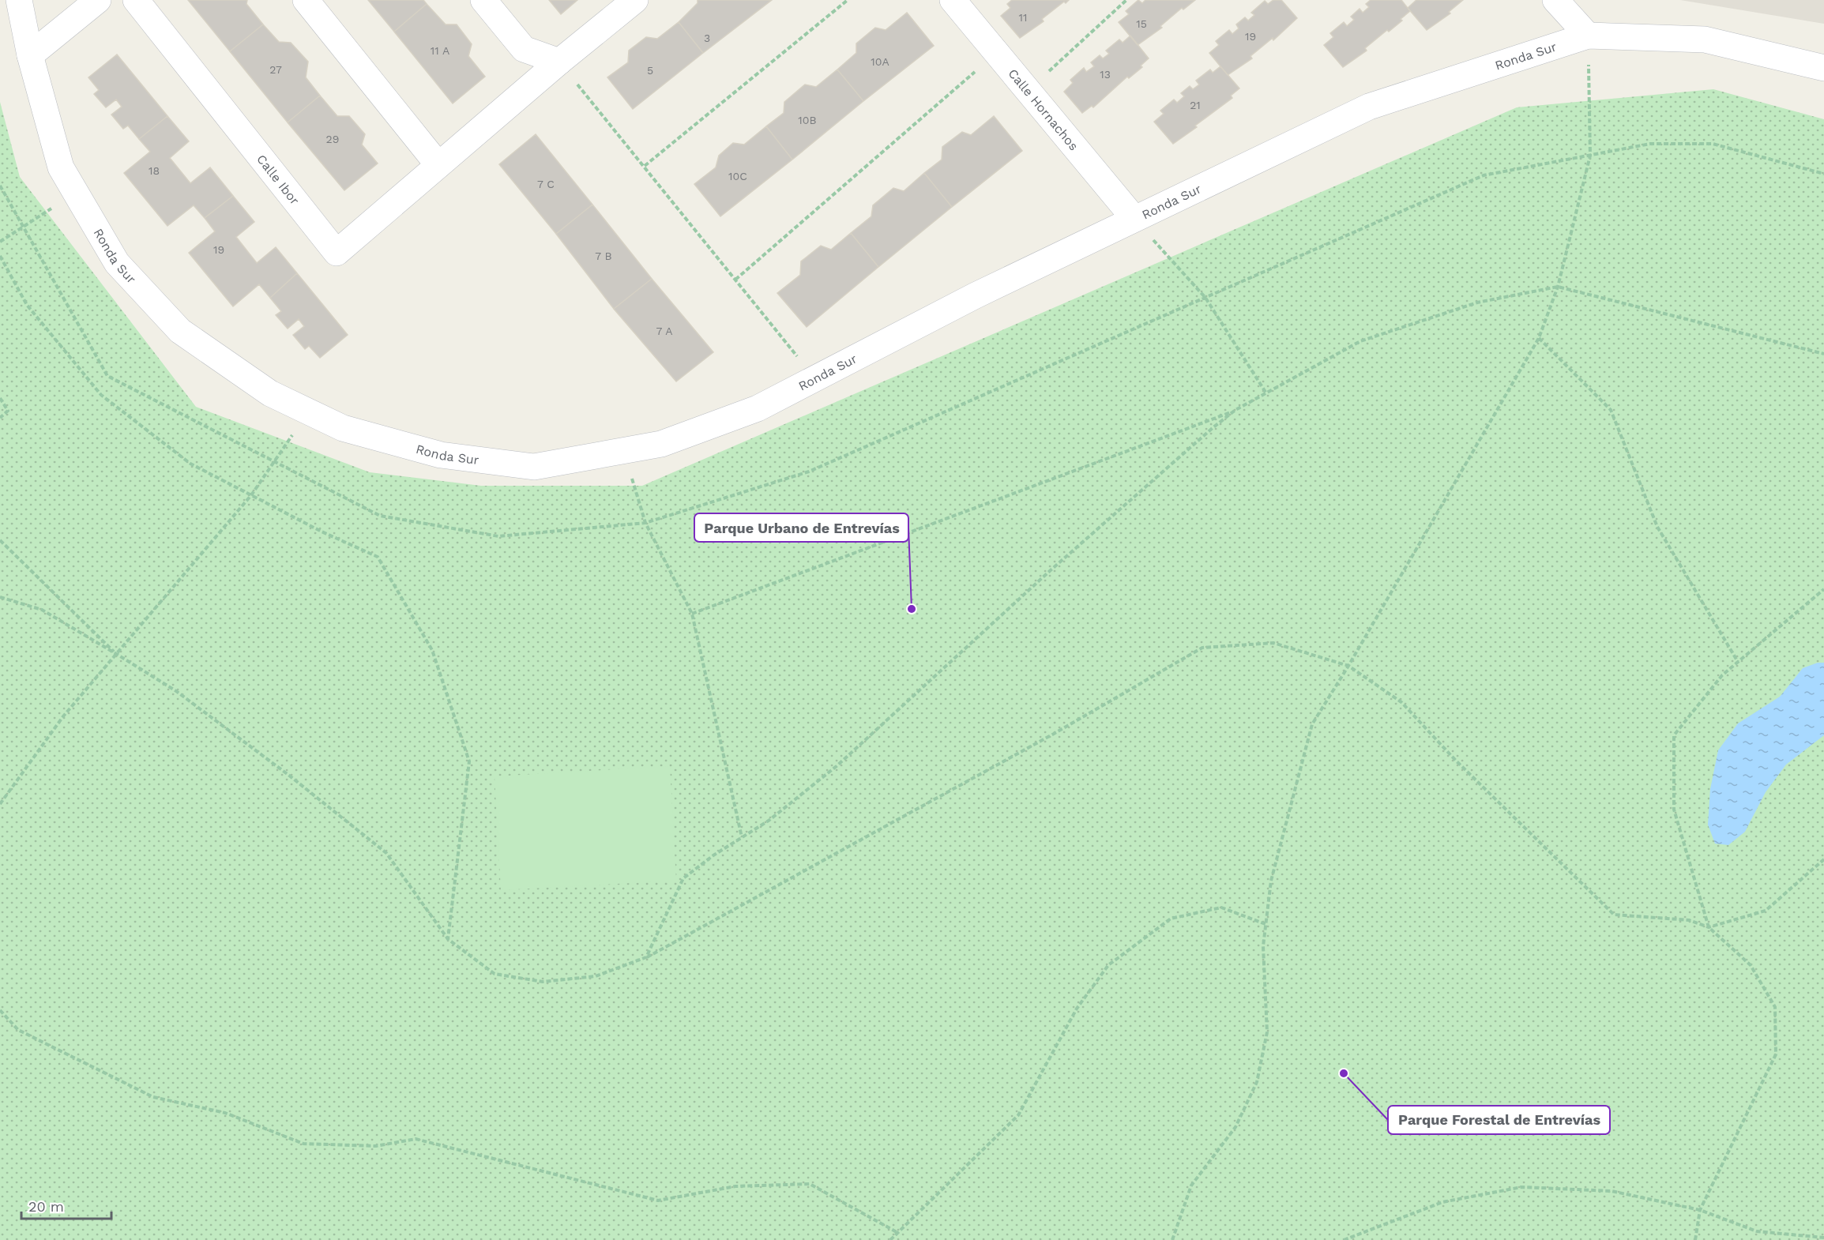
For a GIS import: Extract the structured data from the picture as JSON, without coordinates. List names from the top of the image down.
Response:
{
  "streets": {
    "street": ["Ronda Sur", "Calle Hornachos", "Calle Ibor"]
  },
  "crossings": [
    ["Ronda Sur", "Calle Hornachos"]
  ],
  "places": ["Parque Urbano de Entrevías", "Parque Forestal de Entrevías"],
  "house_numbers": [
    "11",
    "15",
    "19",
    "3",
    "11 A",
    "10A",
    "27",
    "5",
    "13",
    "21",
    "10B",
    "29",
    "18",
    "10C",
    "7 C",
    "19",
    "7 B",
    "7 A"
  ],
  "scale_bar": "20 m"
}
